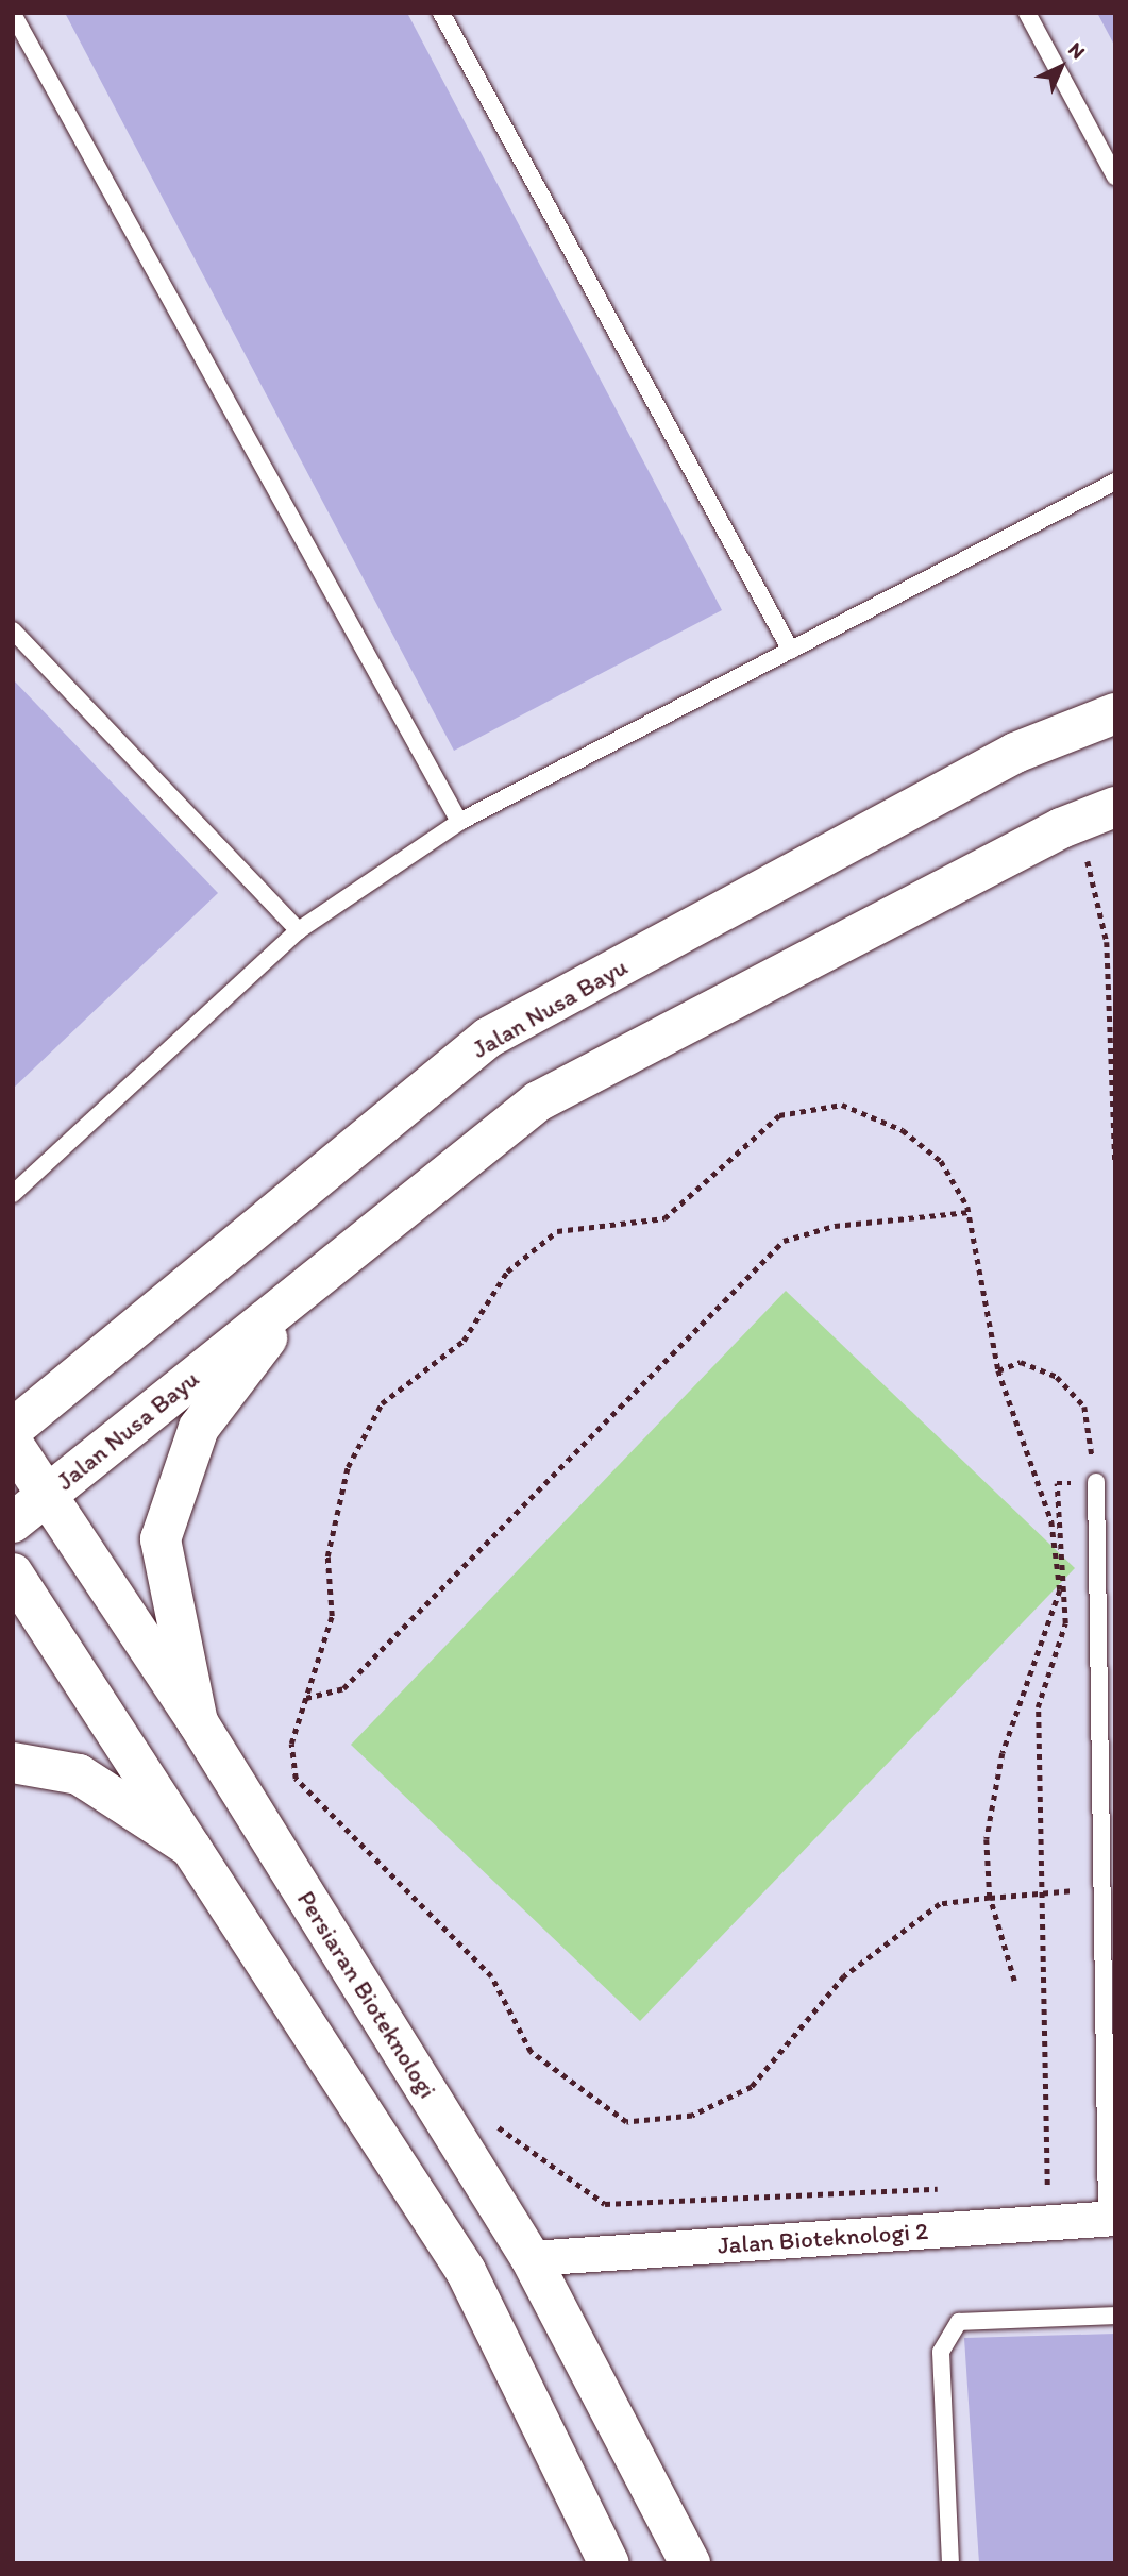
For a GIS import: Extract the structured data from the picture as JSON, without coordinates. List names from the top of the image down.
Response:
{
  "streets": {
    "main road": ["Jalan Nusa Bayu", "Persiaran Bioteknologi"],
    "street": ["Jalan Bioteknologi 2"]
  },
  "crossings": [
    ["Jalan Nusa Bayu", "Persiaran Bioteknologi"],
    ["Persiaran Bioteknologi", "Jalan Bioteknologi 2"]
  ],
  "north": "top right"
}
